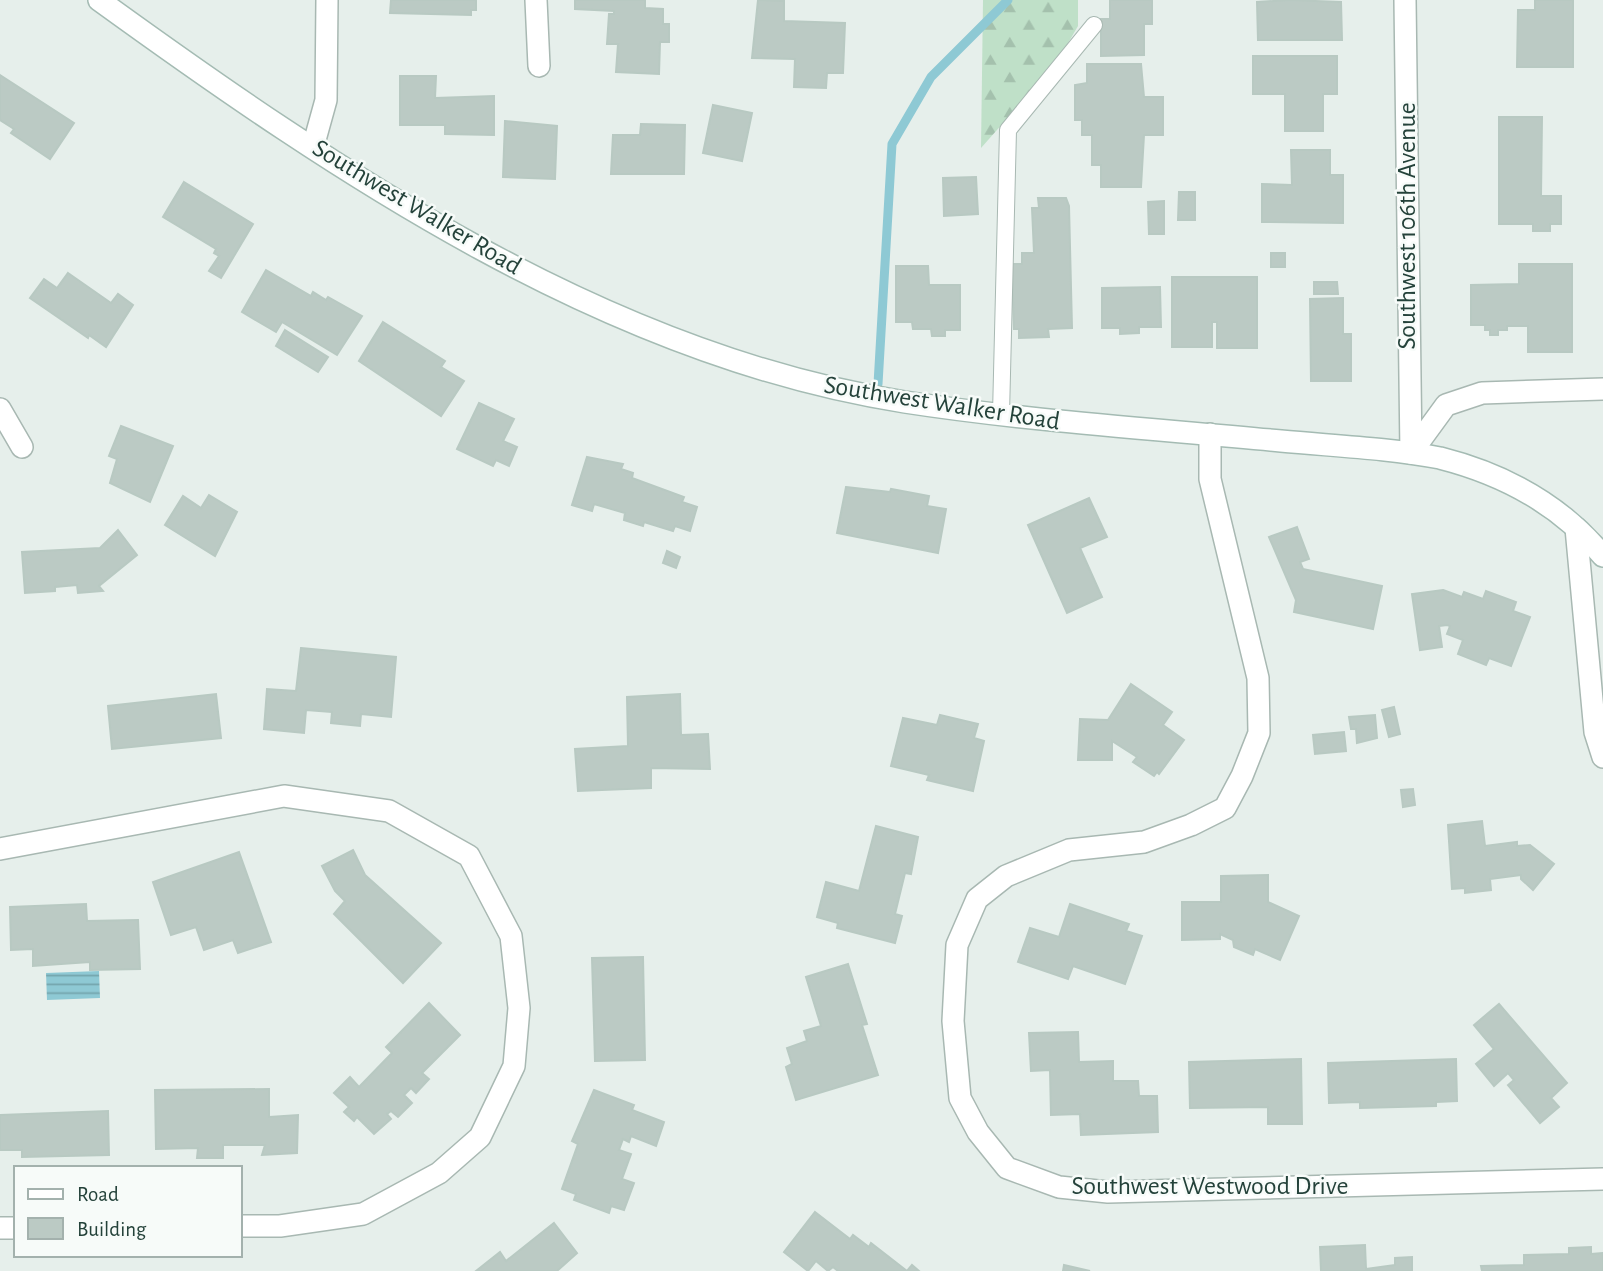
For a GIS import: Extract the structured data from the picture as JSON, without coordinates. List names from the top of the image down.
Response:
{
  "streets": {
    "street": ["Southwest Walker Road", "Southwest 106th Avenue", "Southwest Westwood Drive"]
  },
  "crossings": [
    ["Southwest Walker Road", "Southwest 106th Avenue"],
    ["Southwest Walker Road", "Southwest Westwood Drive"]
  ],
  "legend": ["Road", "Building"]
}
